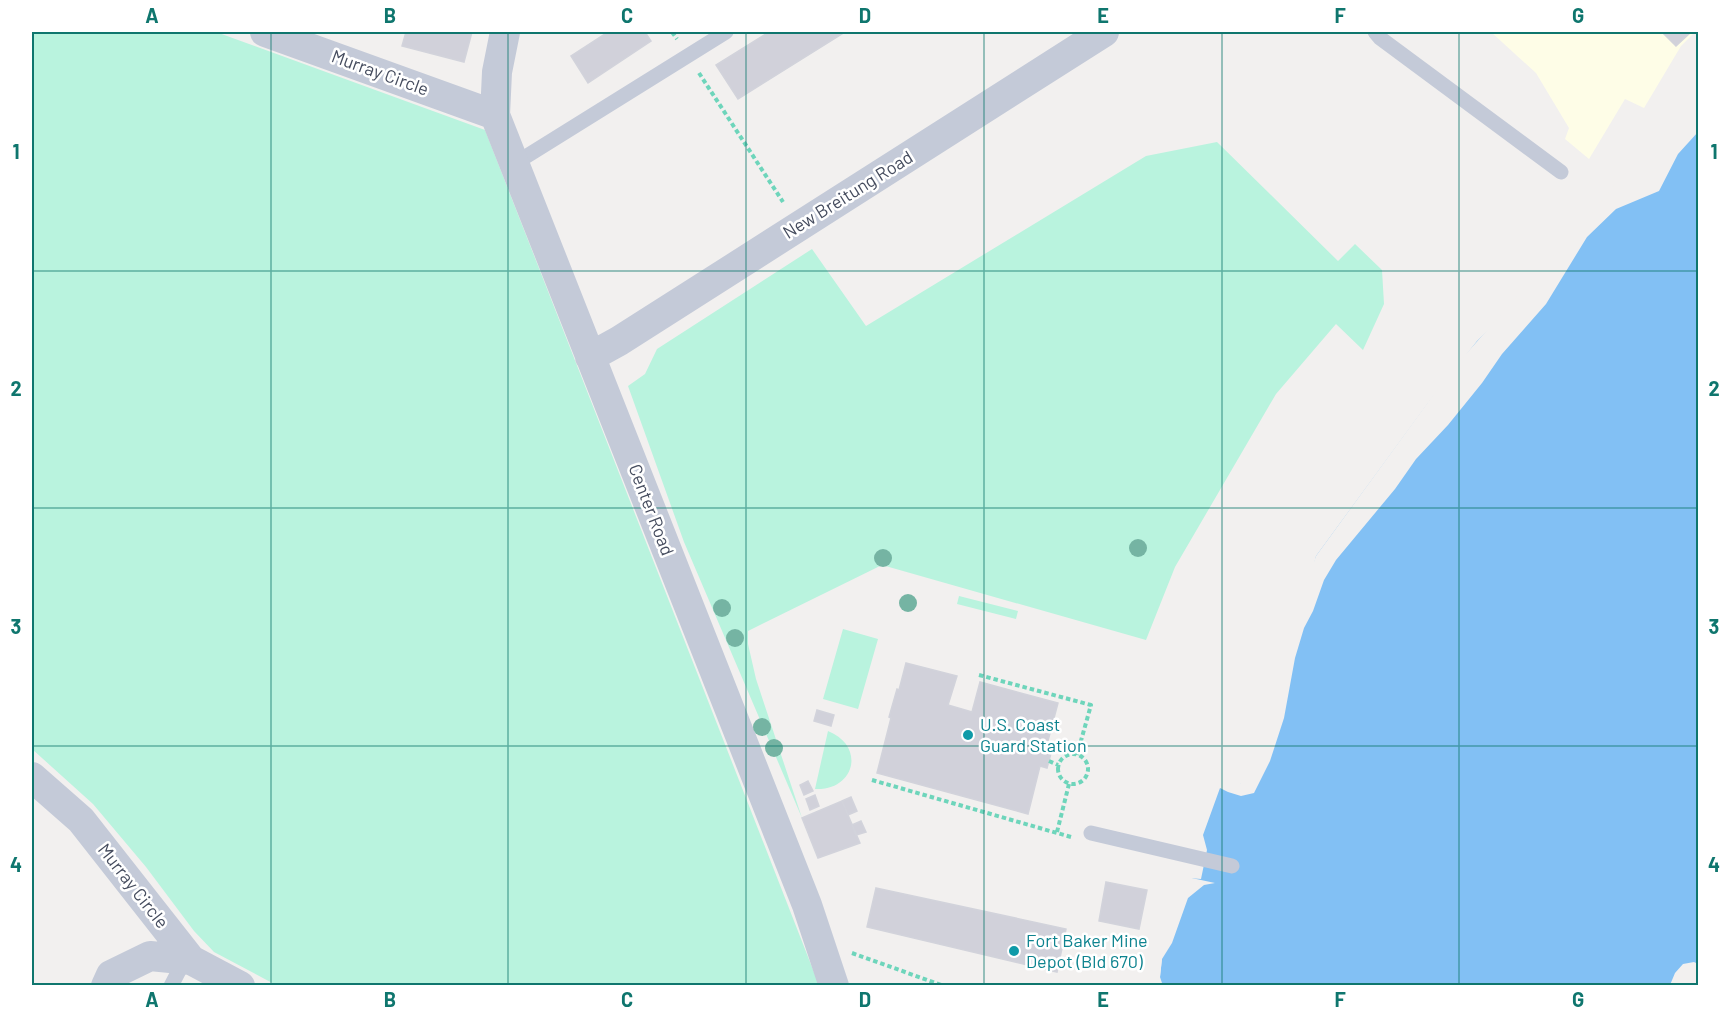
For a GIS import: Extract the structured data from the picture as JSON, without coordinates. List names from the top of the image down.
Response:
{
  "streets": {
    "street": ["Murray Circle", "New Breitung Road", "Center Road"]
  },
  "crossings": [
    ["Murray Circle", "Center Road"],
    ["New Breitung Road", "Center Road"]
  ],
  "places": ["U.S. Coast Guard Station", "Fort Baker Mine Depot (Bld 670)"],
  "grid": {
    "columns": [
      "A",
      "B",
      "C",
      "D",
      "E",
      "F",
      "G"
    ],
    "rows": [
      "1",
      "2",
      "3",
      "4"
    ]
  }
}
